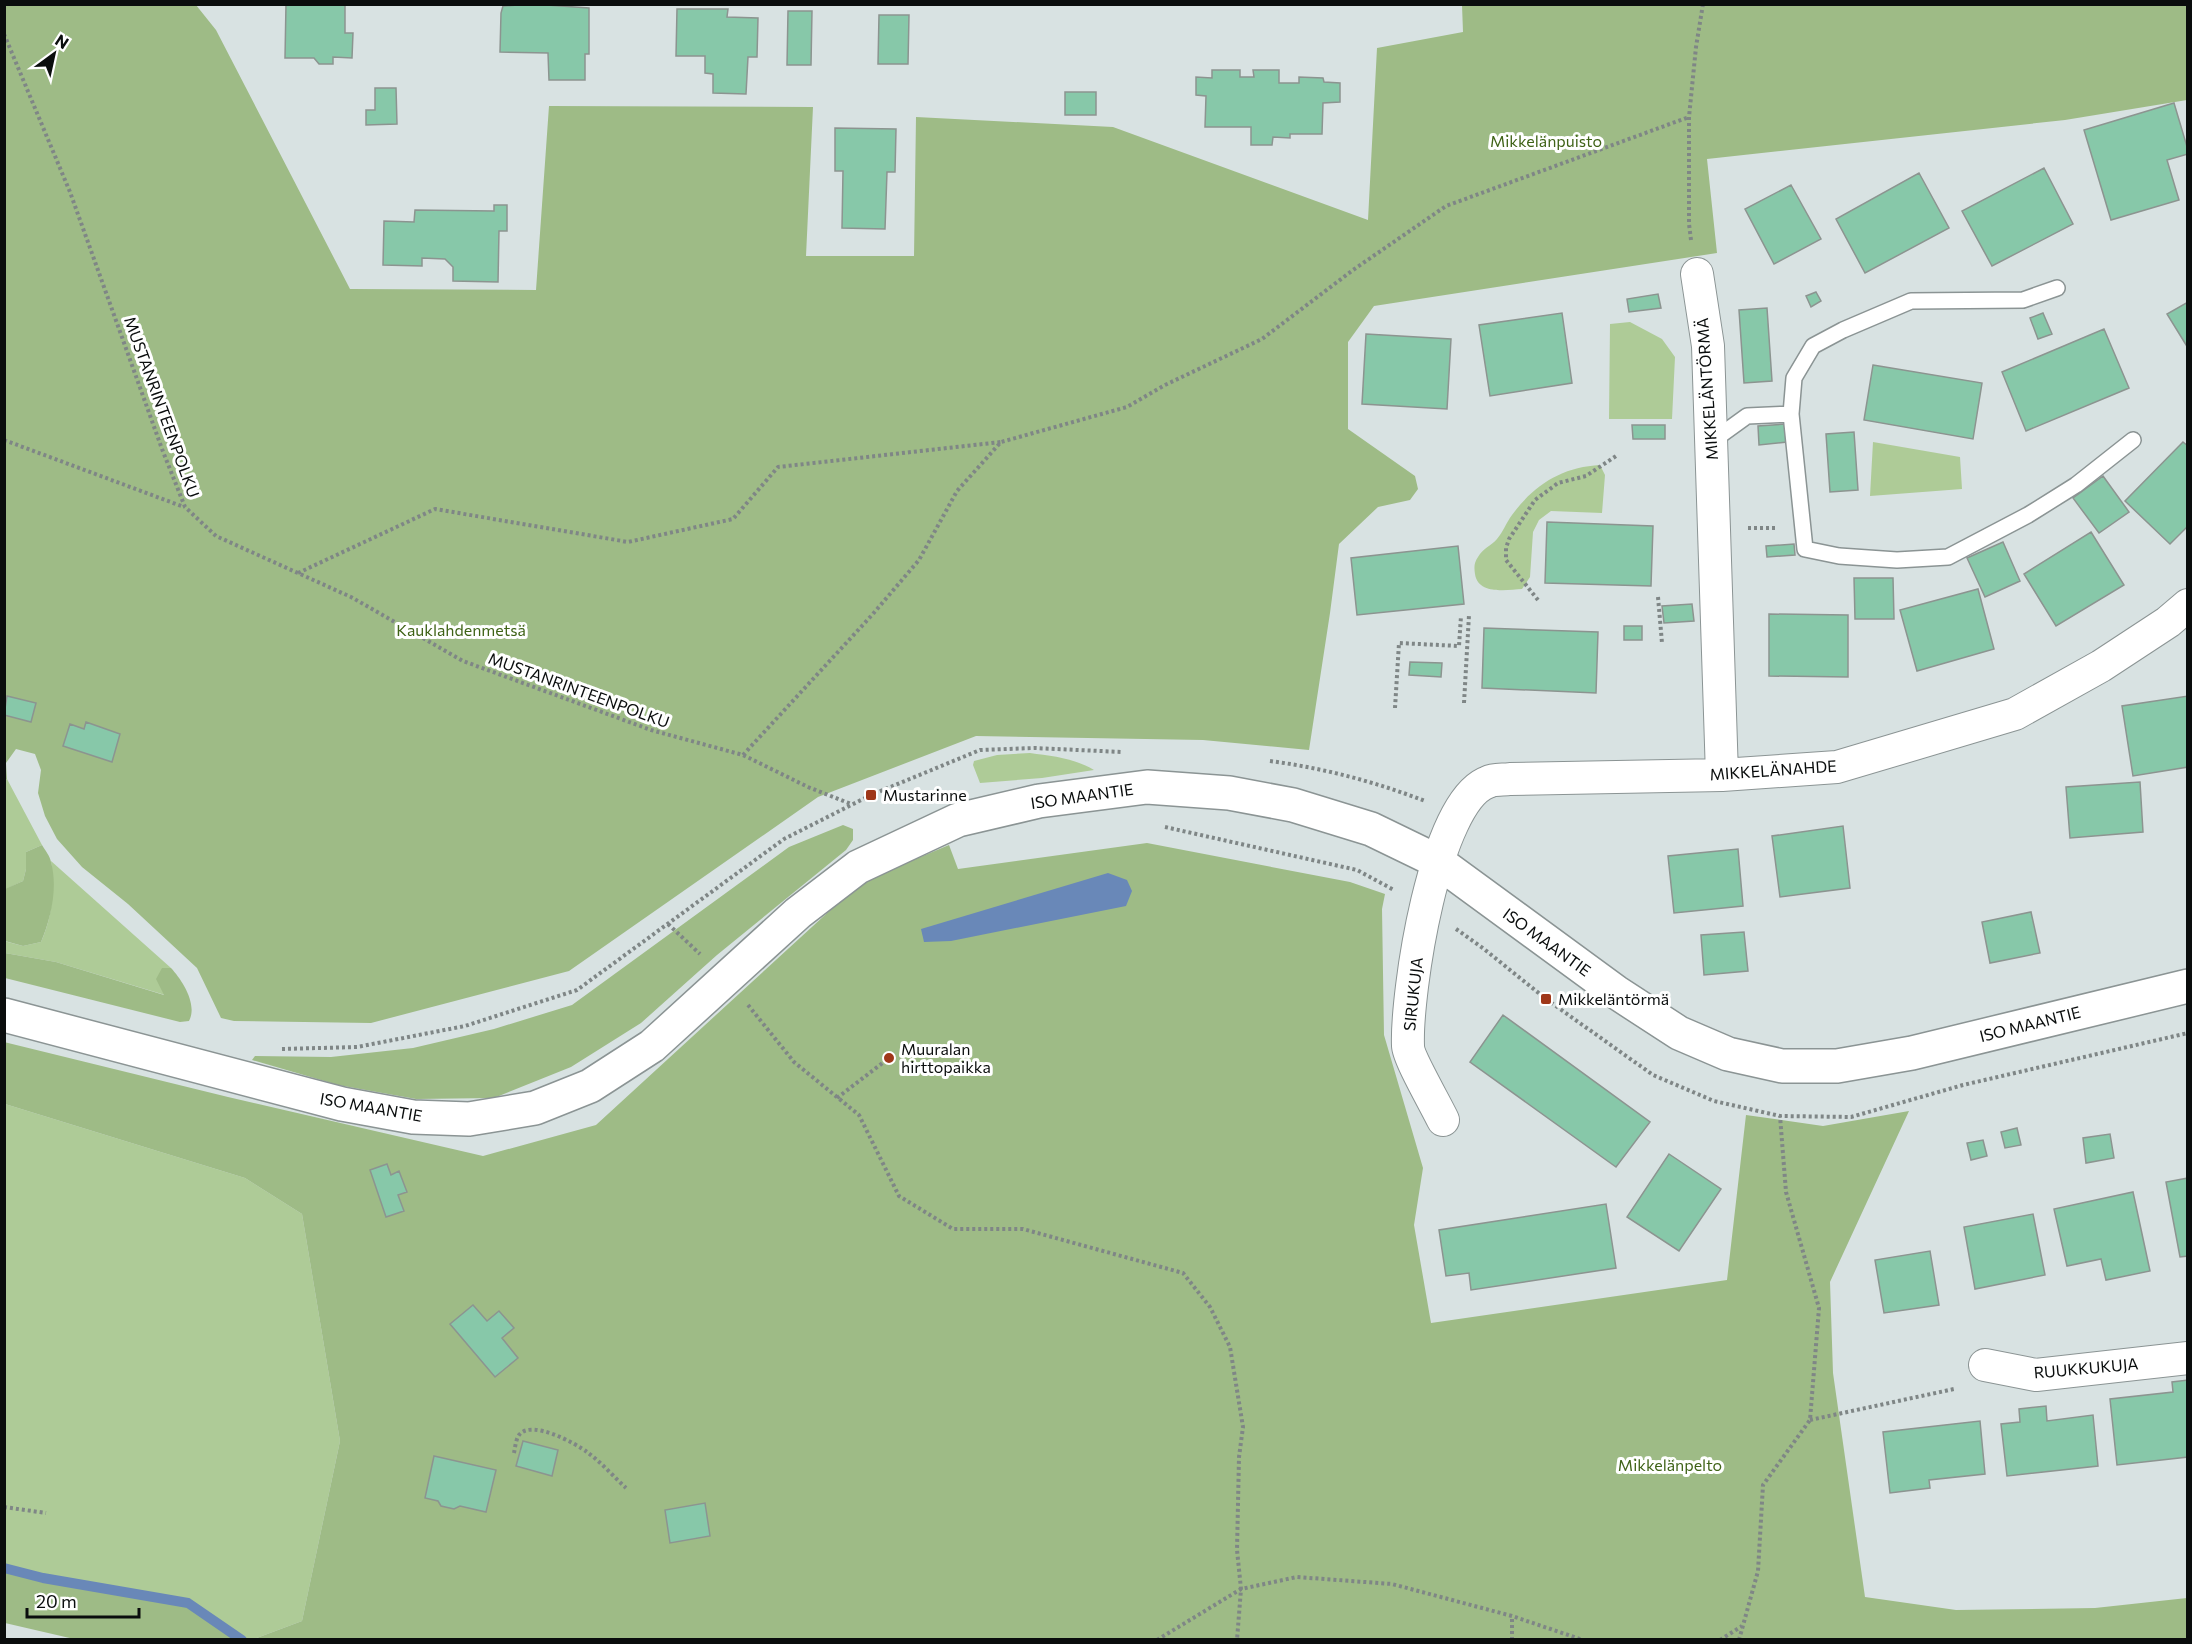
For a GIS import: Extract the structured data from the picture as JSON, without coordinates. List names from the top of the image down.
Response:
{
  "streets": {
    "main road": ["ISO MAANTIE"],
    "street": [
      "MIKKELÄNTÖRMÄ",
      "MIKKELÄNAHDE",
      "SIRUKUJA",
      "RUUKKUKUJA"
    ],
    "path": ["MUSTANRINTEENPOLKU"]
  },
  "crossings": [
    ["MIKKELÄNTÖRMÄ", "MIKKELÄNAHDE"],
    ["MIKKELÄNAHDE", "ISO MAANTIE"],
    ["MIKKELÄNAHDE", "SIRUKUJA"],
    ["ISO MAANTIE", "SIRUKUJA"]
  ],
  "parks": ["Mikkelänpuisto", "Kauklahdenmetsä", "Mikkelänpelto"],
  "places": {
    "transit": ["Mustarinne", "Mikkeläntörmä"],
    "other": ["Muuralan hirttopaikka"]
  },
  "scale_bar": "20 m",
  "north": "top right"
}
